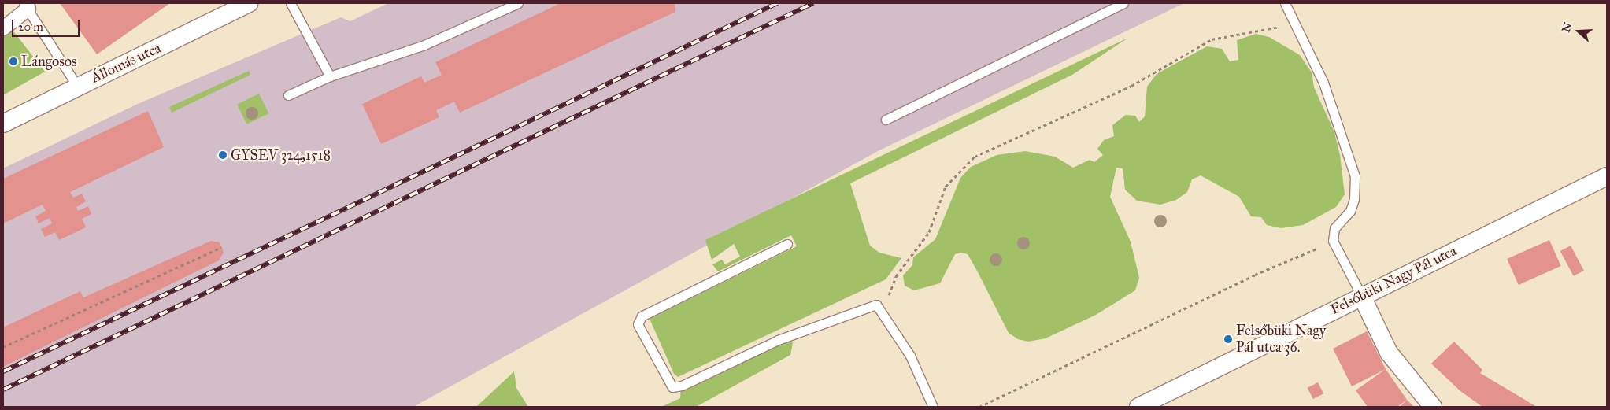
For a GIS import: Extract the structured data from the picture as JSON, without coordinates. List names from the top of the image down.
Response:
{
  "streets": {
    "street": ["Állomás utca", "Felsőbüki Nagy Pál utca"]
  },
  "places": ["Lángosos", "GYSEV 324,1518", "Felsőbüki Nagy Pál utca 36."],
  "scale_bar": "20 m",
  "north": "left"
}
